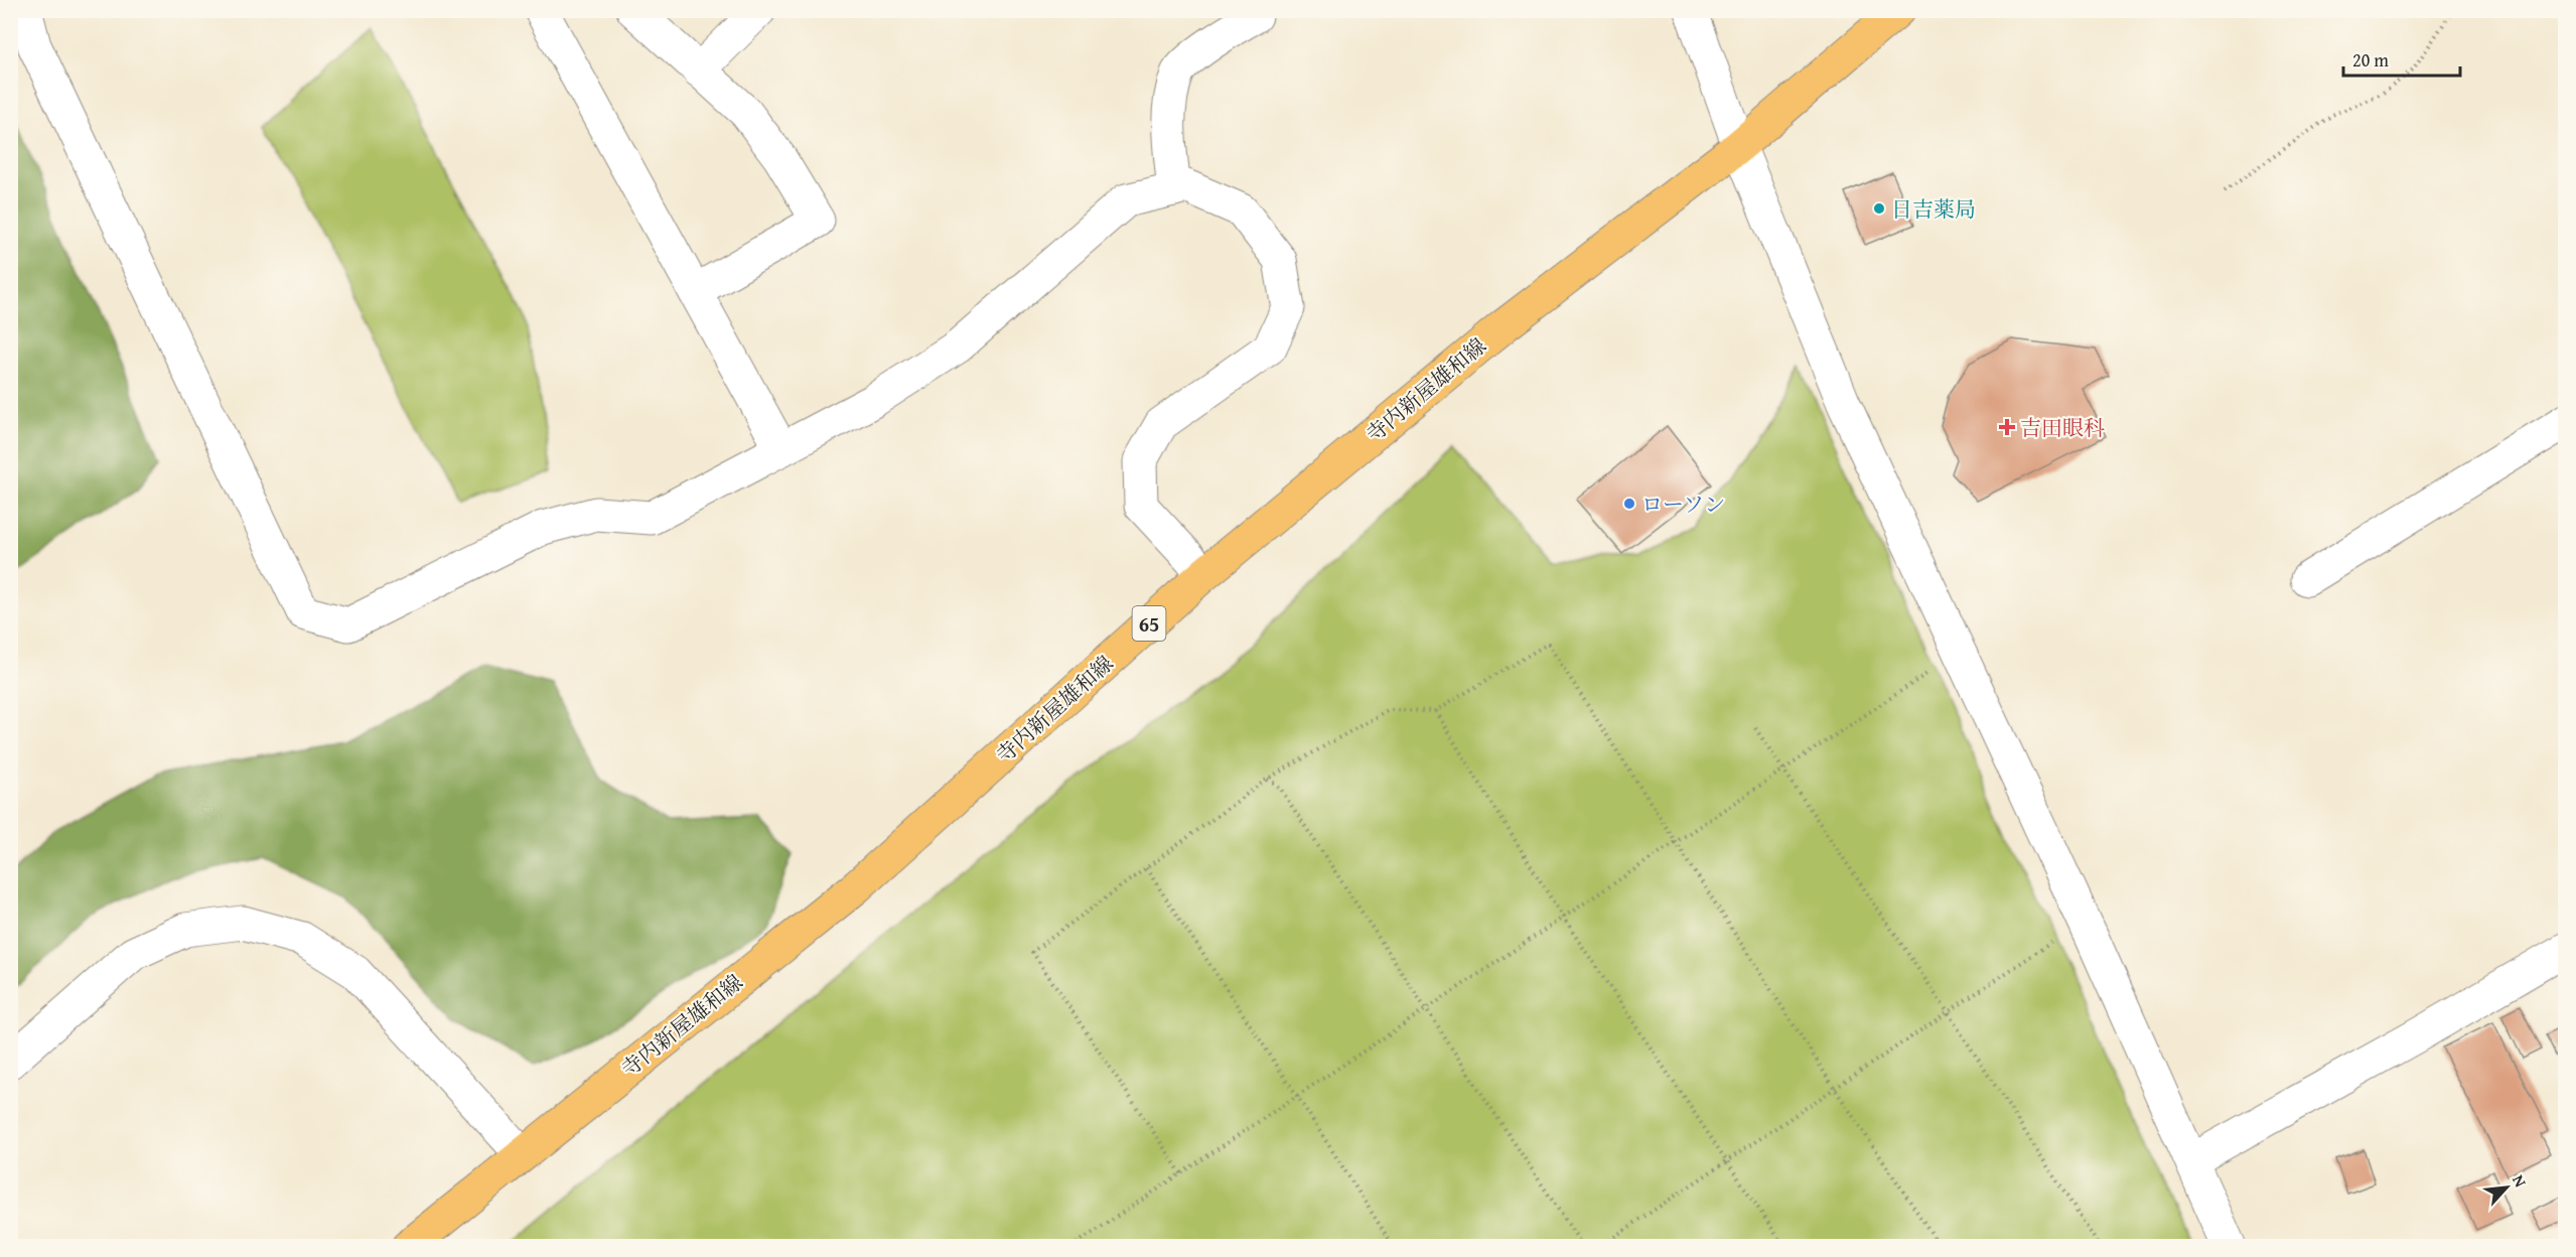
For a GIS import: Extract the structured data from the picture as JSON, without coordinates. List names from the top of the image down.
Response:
{
  "streets": {
    "main road": ["寺内新屋雄和線", "65"]
  },
  "places": {
    "other": ["日吉薬局", "ローソン"],
    "health": ["吉田眼科"]
  },
  "scale_bar": "20 m",
  "north": "top right"
}
